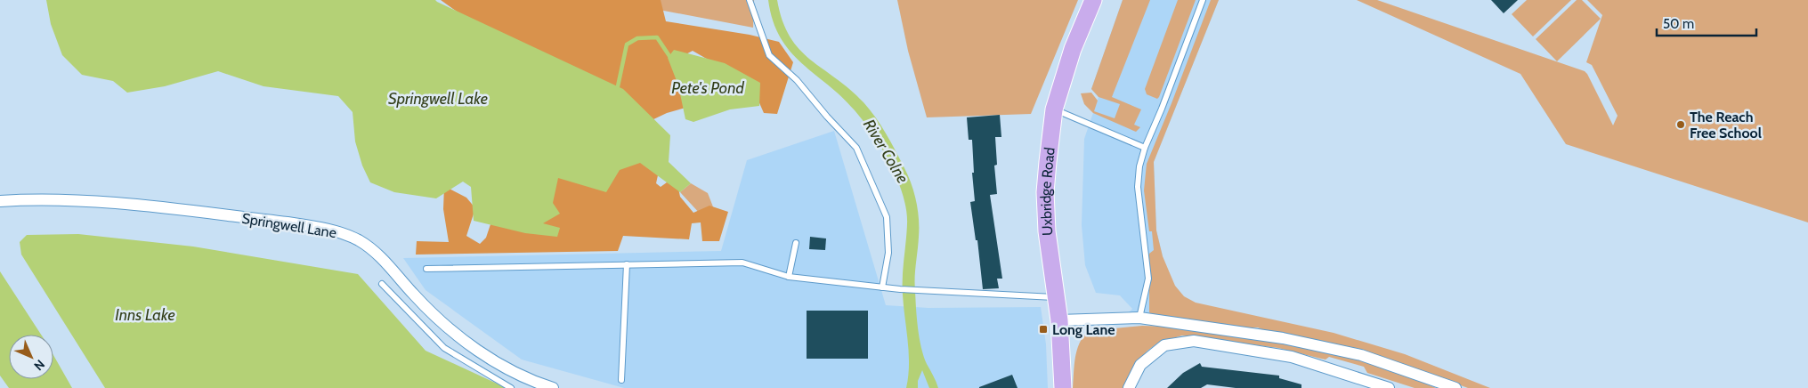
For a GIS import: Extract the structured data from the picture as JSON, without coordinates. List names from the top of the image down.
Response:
{
  "streets": {
    "main road": ["Uxbridge Road"],
    "street": ["Springwell Lane"]
  },
  "water": [
    "Pete's Pond",
    "Springwell Lake",
    "River Colne",
    "Inns Lake"
  ],
  "places": {
    "other": ["The Reach Free School"],
    "transit": ["Long Lane"]
  },
  "scale_bar": "50 m",
  "north": "bottom right"
}
